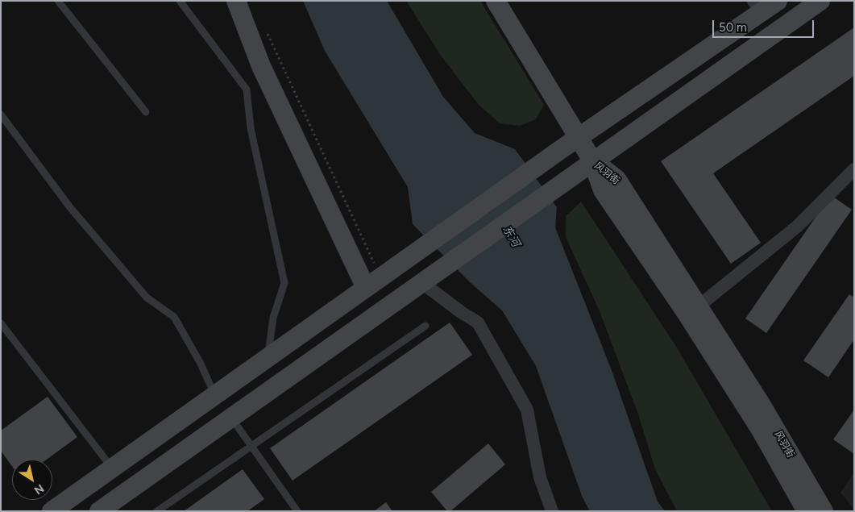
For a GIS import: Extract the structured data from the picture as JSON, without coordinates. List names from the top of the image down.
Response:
{
  "streets": {
    "street": ["风羽街"]
  },
  "water": ["东河"],
  "scale_bar": "50 m",
  "north": "bottom right"
}
